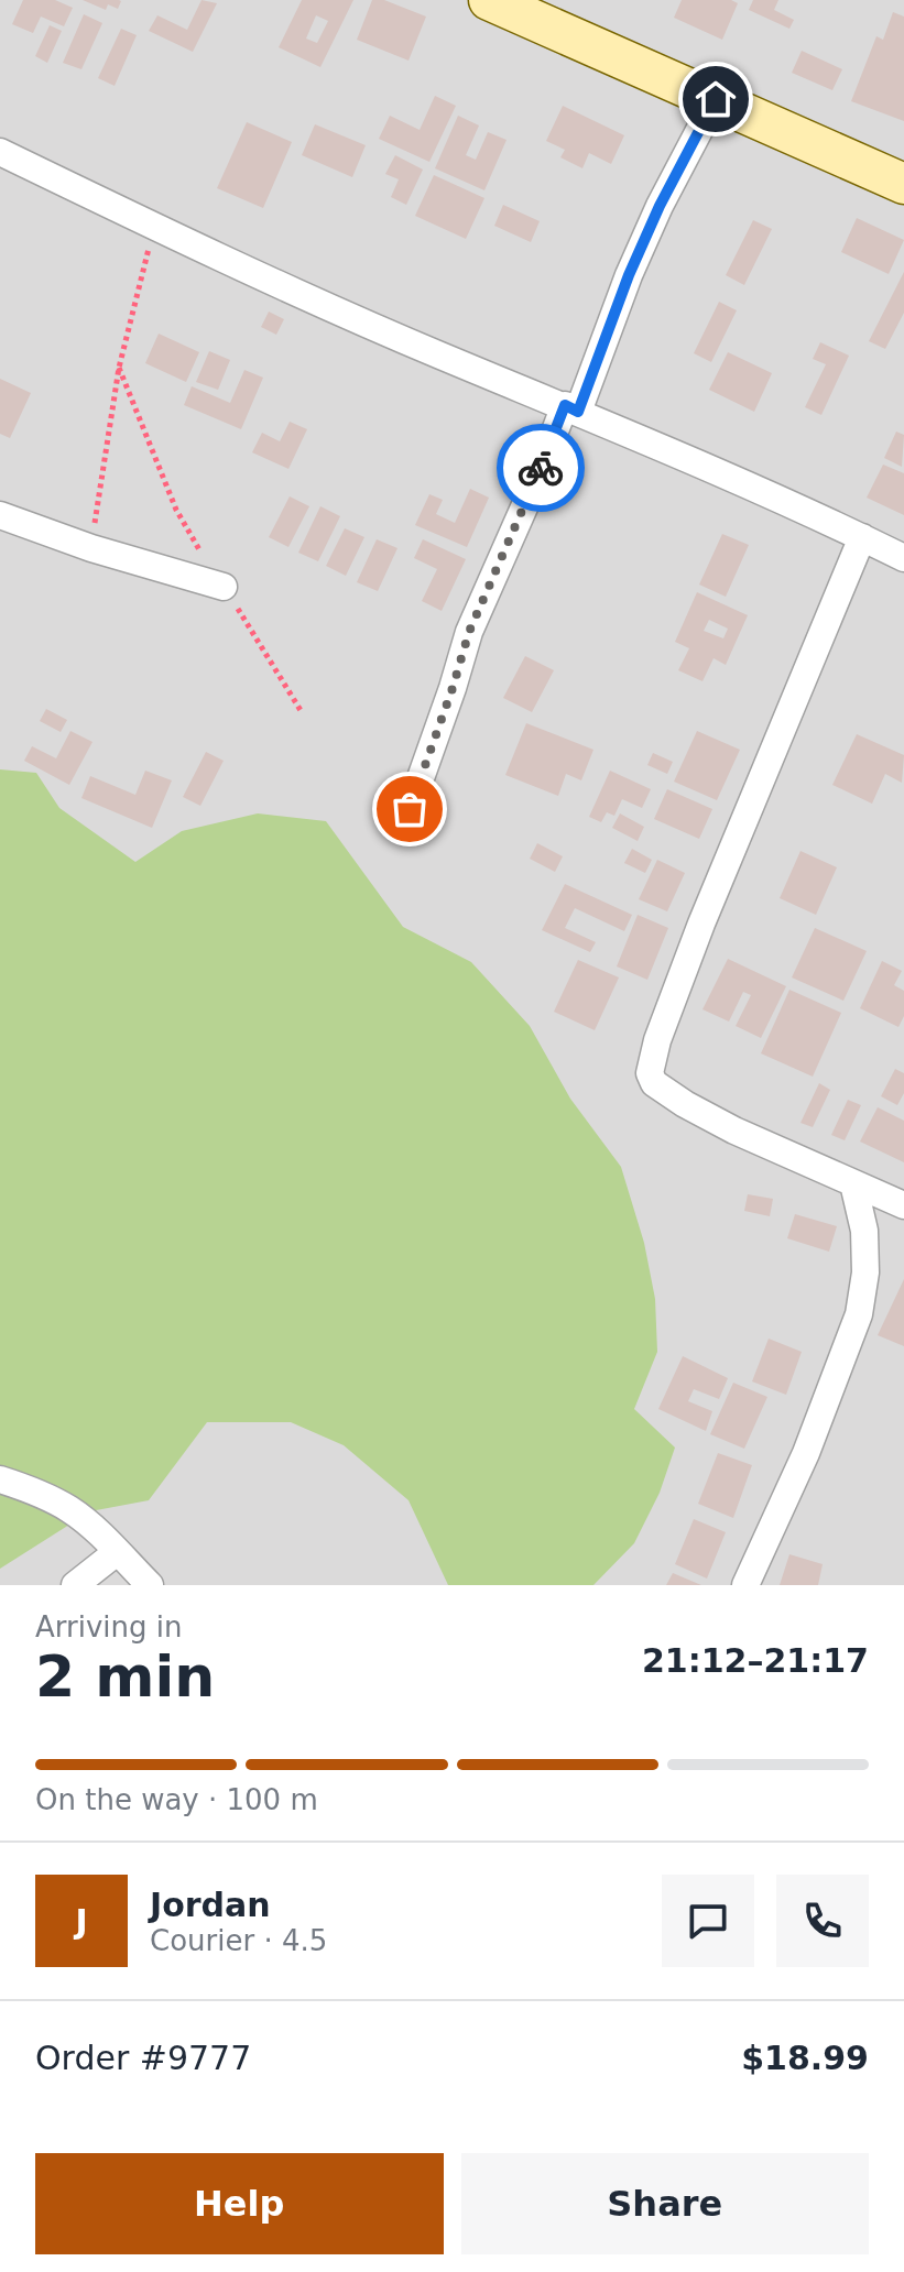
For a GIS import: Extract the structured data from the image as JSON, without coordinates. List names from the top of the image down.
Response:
{
  "page": {
    "heading": ["2 min", "Arriving in", "21:12–21:17"],
    "panel": [
      "Jordan",
      "Courier · 4.5",
      "Order #9777",
      "$18.99"
    ],
    "bar": "On the way · 100 m",
    "round": "J",
    "buttons": ["Help", "Share"]
  }
}
